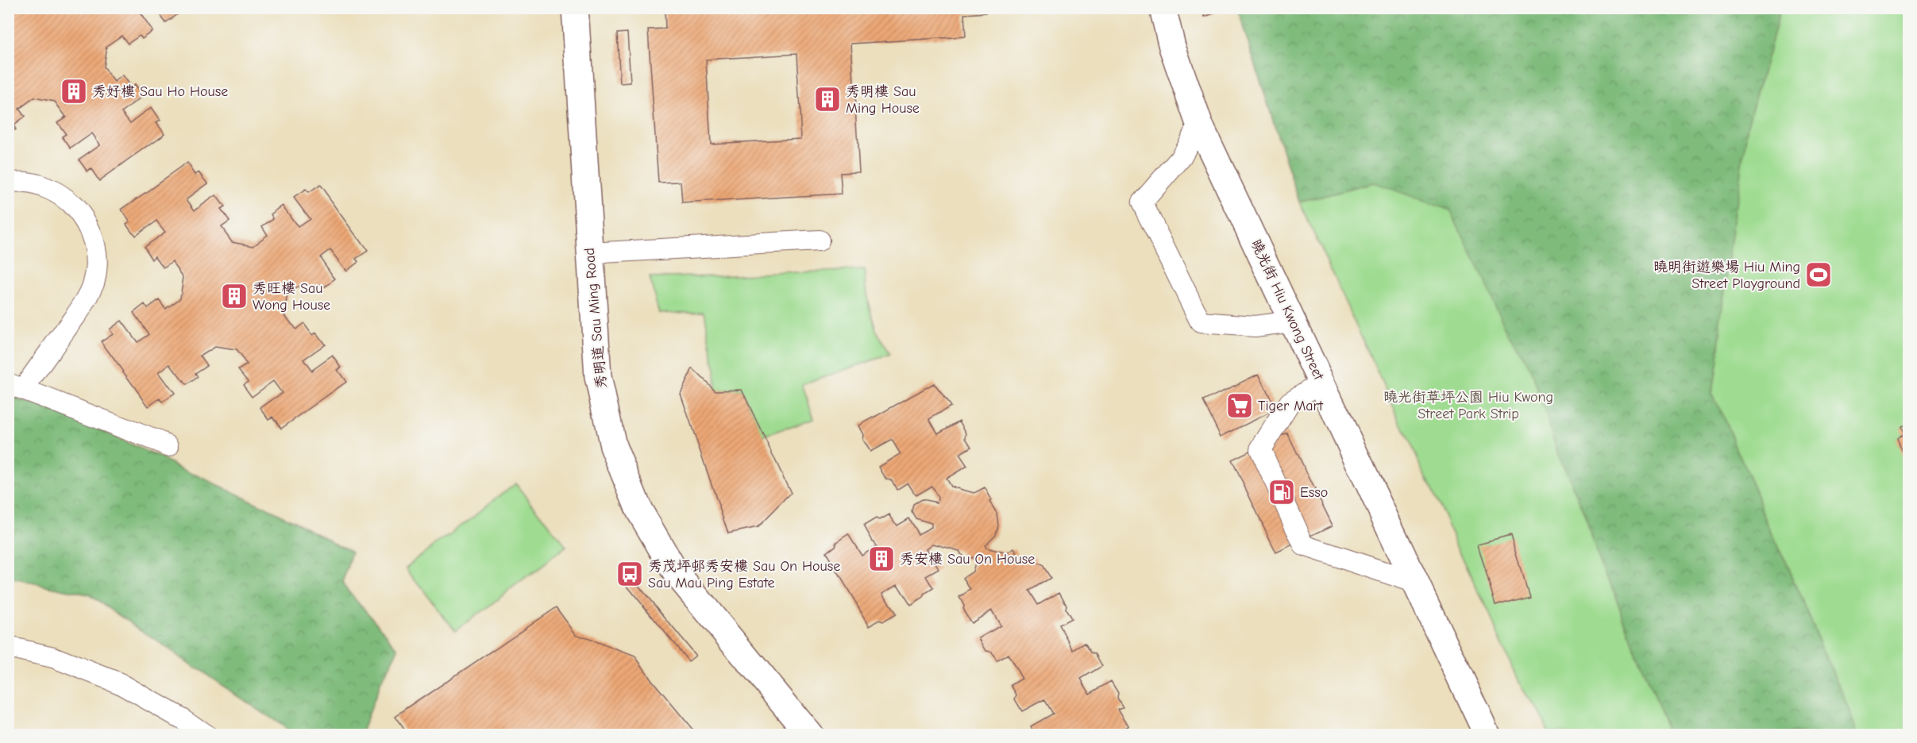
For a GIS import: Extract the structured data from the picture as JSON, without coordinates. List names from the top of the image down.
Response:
{
  "streets": {
    "main road": ["曉光街 Hiu Kwong Street", "秀明道 Sau Ming Road"]
  },
  "parks": ["曉光街草坪公園 Hiu Kwong Street Park Strip"],
  "places": {
    "building": [
      "秀好樓 Sau Ho House",
      "秀明樓 Sau Ming House",
      "秀旺樓 Sau Wong House",
      "秀安樓 Sau On House"
    ],
    "sports": ["曉明街遊樂場 Hiu Ming Street Playground"],
    "supermarket": ["Tiger Mart"],
    "fuel station": ["Esso"],
    "bus stop": ["秀茂坪邨秀安樓 Sau On House Sau Mau Ping Estate"]
  }
}
